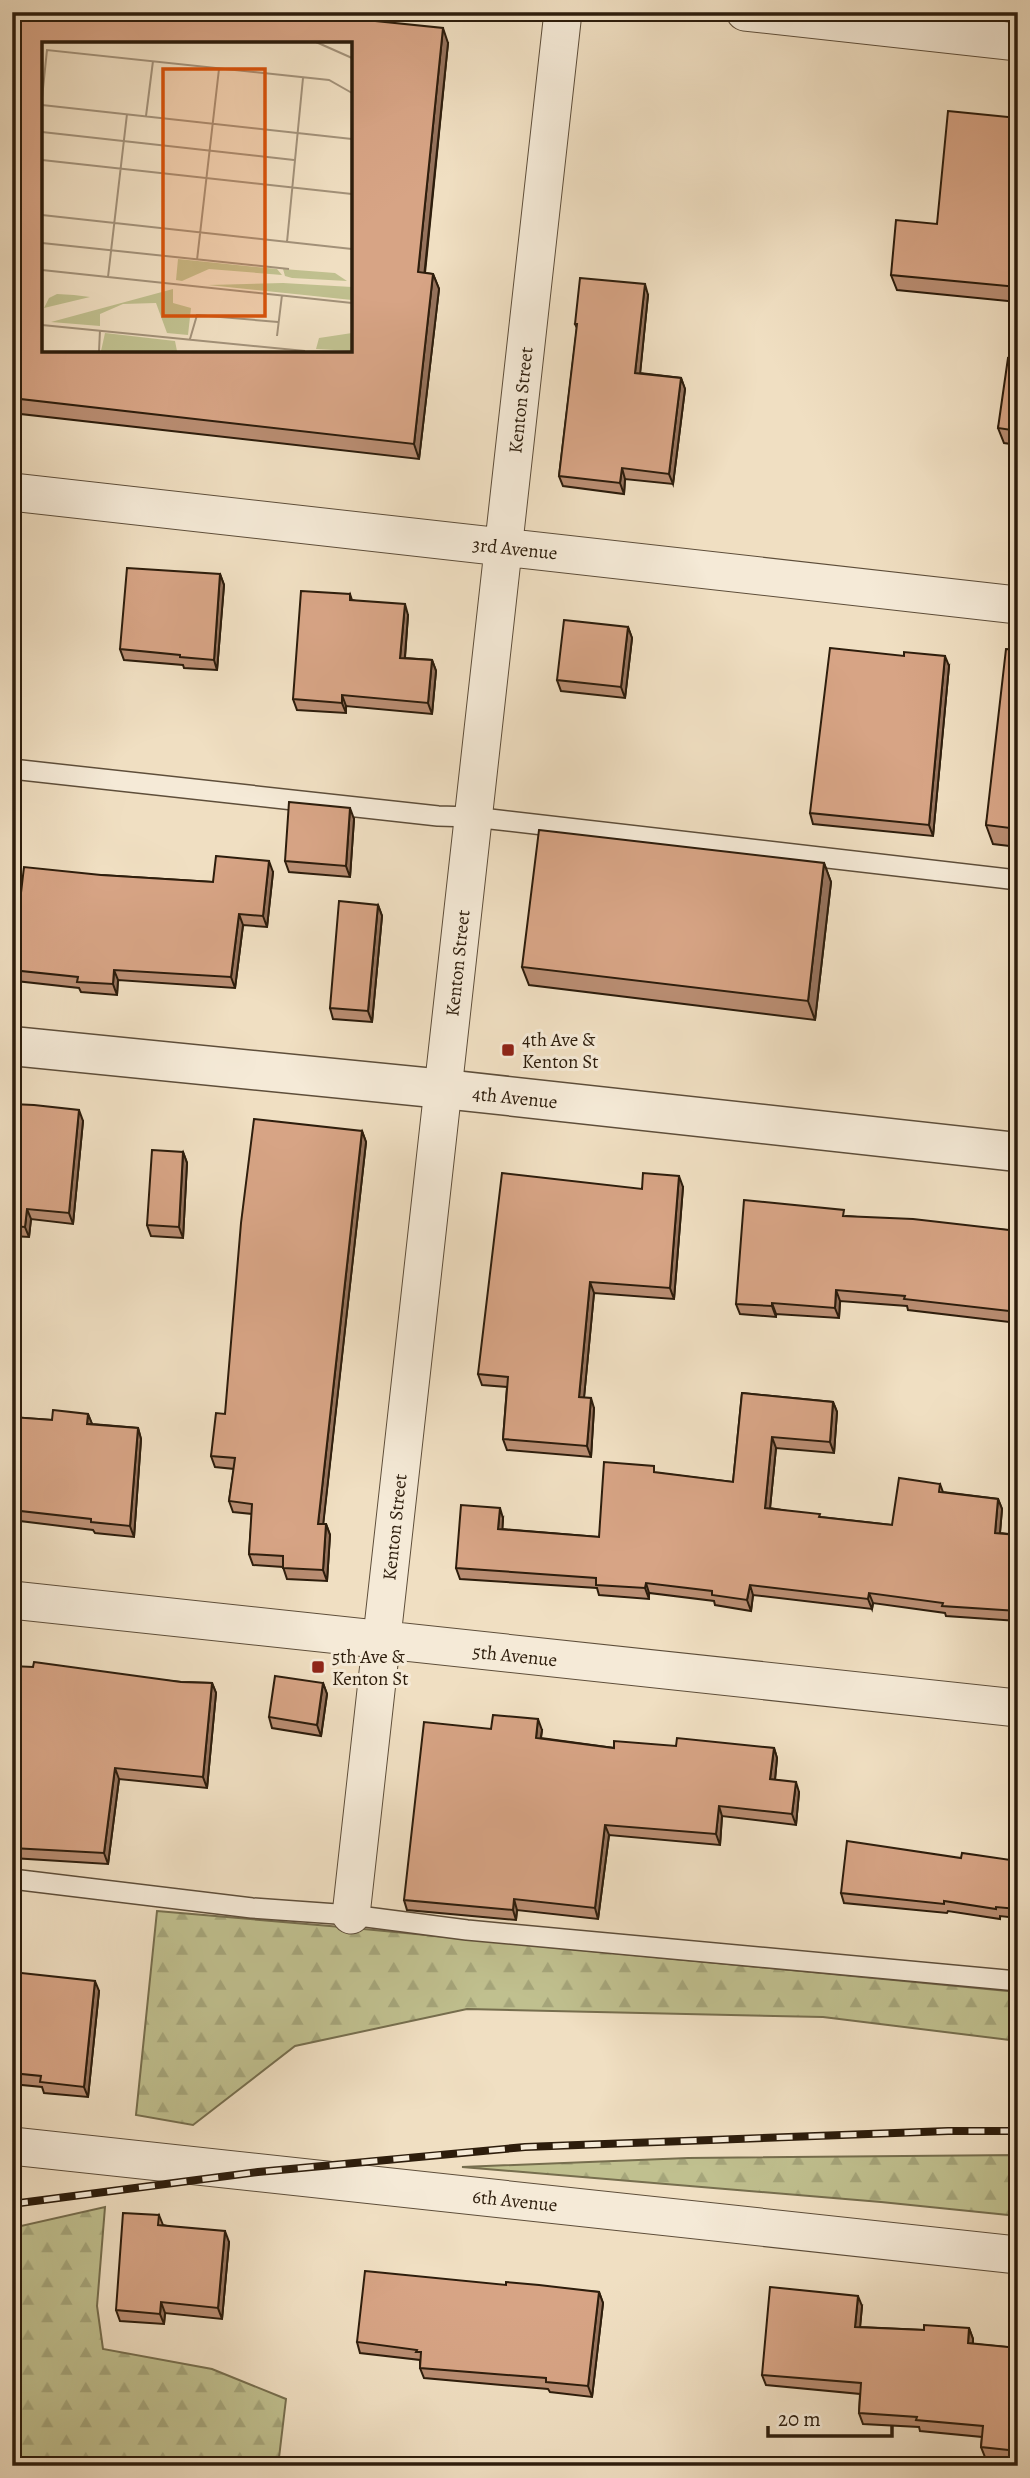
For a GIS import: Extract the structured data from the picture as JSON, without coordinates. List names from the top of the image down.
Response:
{
  "streets": {
    "street": [
      "Kenton Street",
      "3rd Avenue",
      "4th Avenue",
      "5th Avenue",
      "6th Avenue"
    ]
  },
  "crossings": [
    ["Kenton Street", "3rd Avenue"],
    ["Kenton Street", "4th Avenue"],
    ["Kenton Street", "5th Avenue"]
  ],
  "places": {
    "transit": ["4th Ave & Kenton St", "5th Ave & Kenton St"]
  },
  "scale_bar": "20 m"
}
